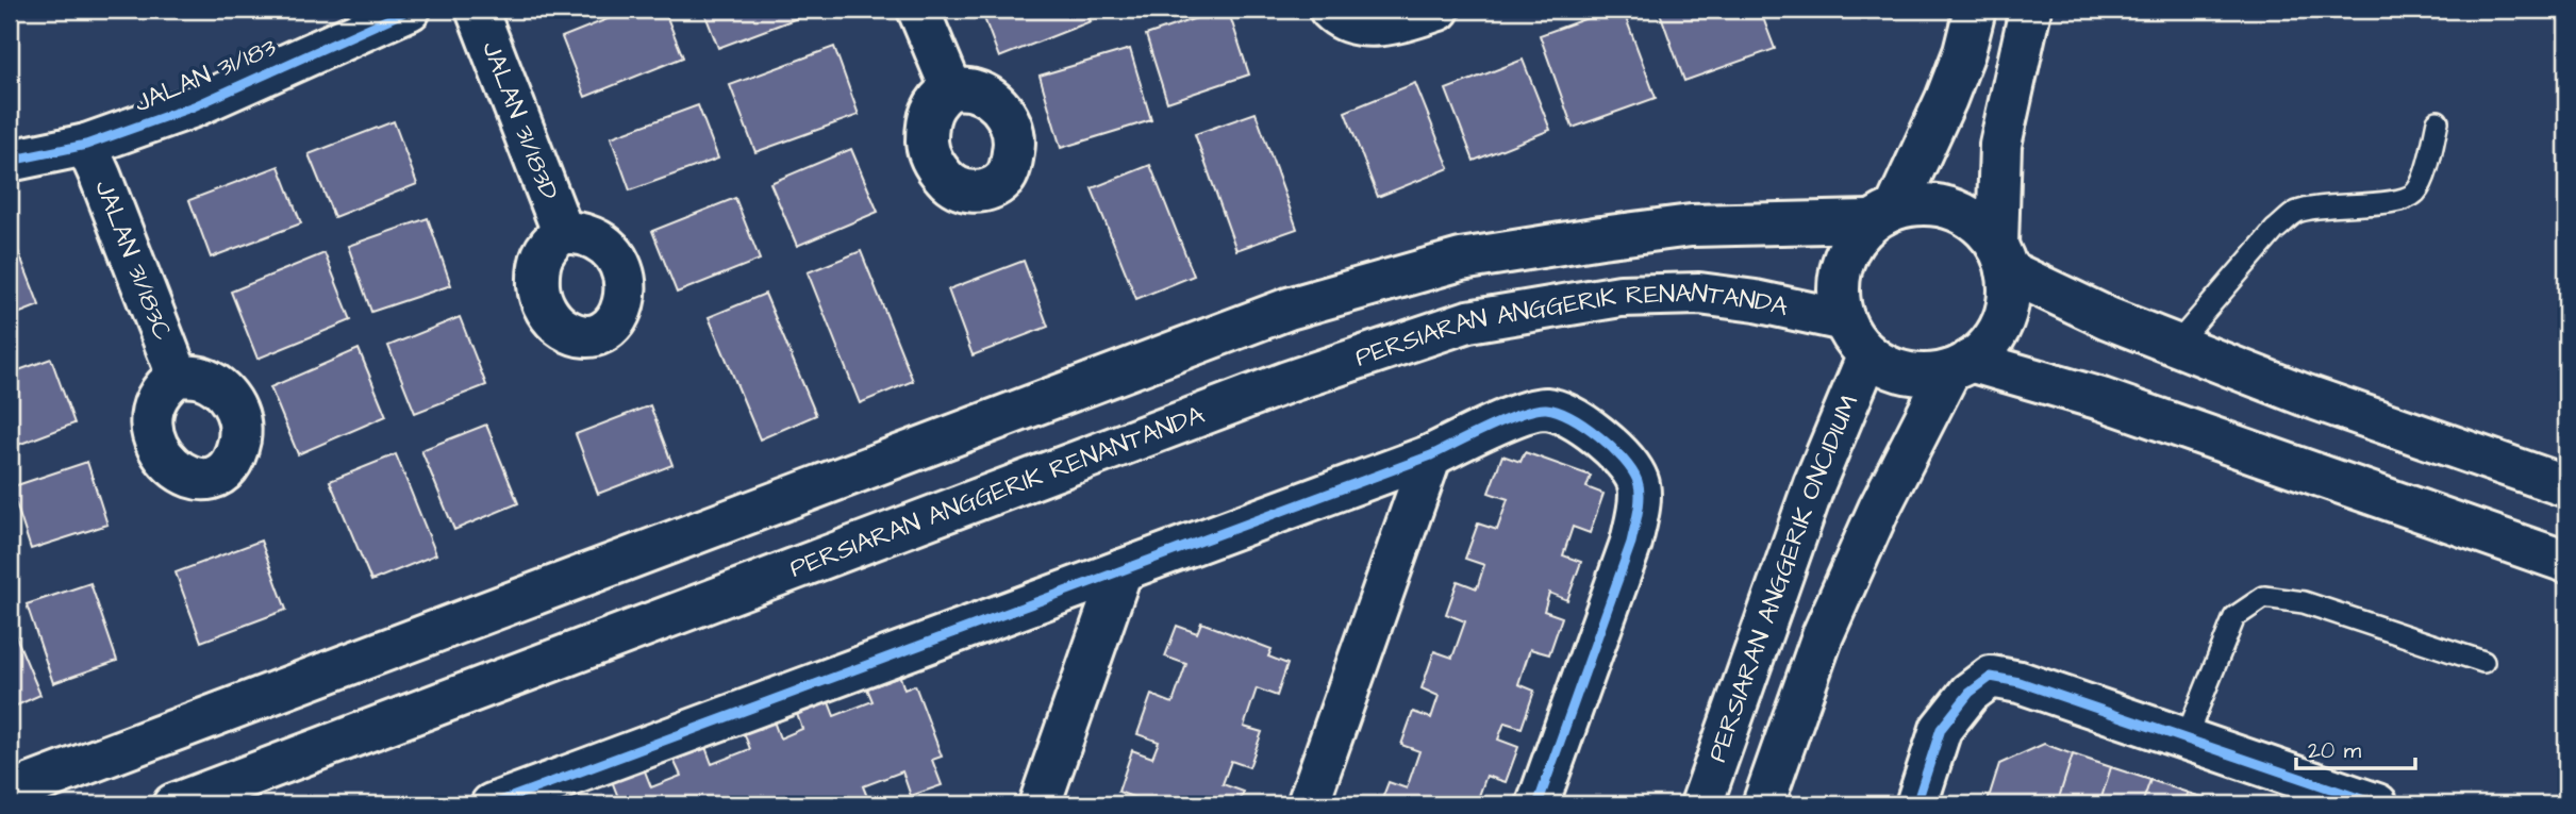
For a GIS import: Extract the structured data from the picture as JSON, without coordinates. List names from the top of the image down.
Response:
{
  "streets": {
    "main road": [
      "JALAN 31/183",
      "JALAN 31/183D",
      "JALAN 31/183C",
      "PERSIARAN ANGGERIK RENANTANDA",
      "PERSIARAN ANGGERIK ONCIDIUM"
    ]
  },
  "crossings": [
    ["JALAN 31/183", "JALAN 31/183C"],
    ["PERSIARAN ANGGERIK RENANTANDA", "PERSIARAN ANGGERIK ONCIDIUM"]
  ],
  "scale_bar": "20 m"
}
